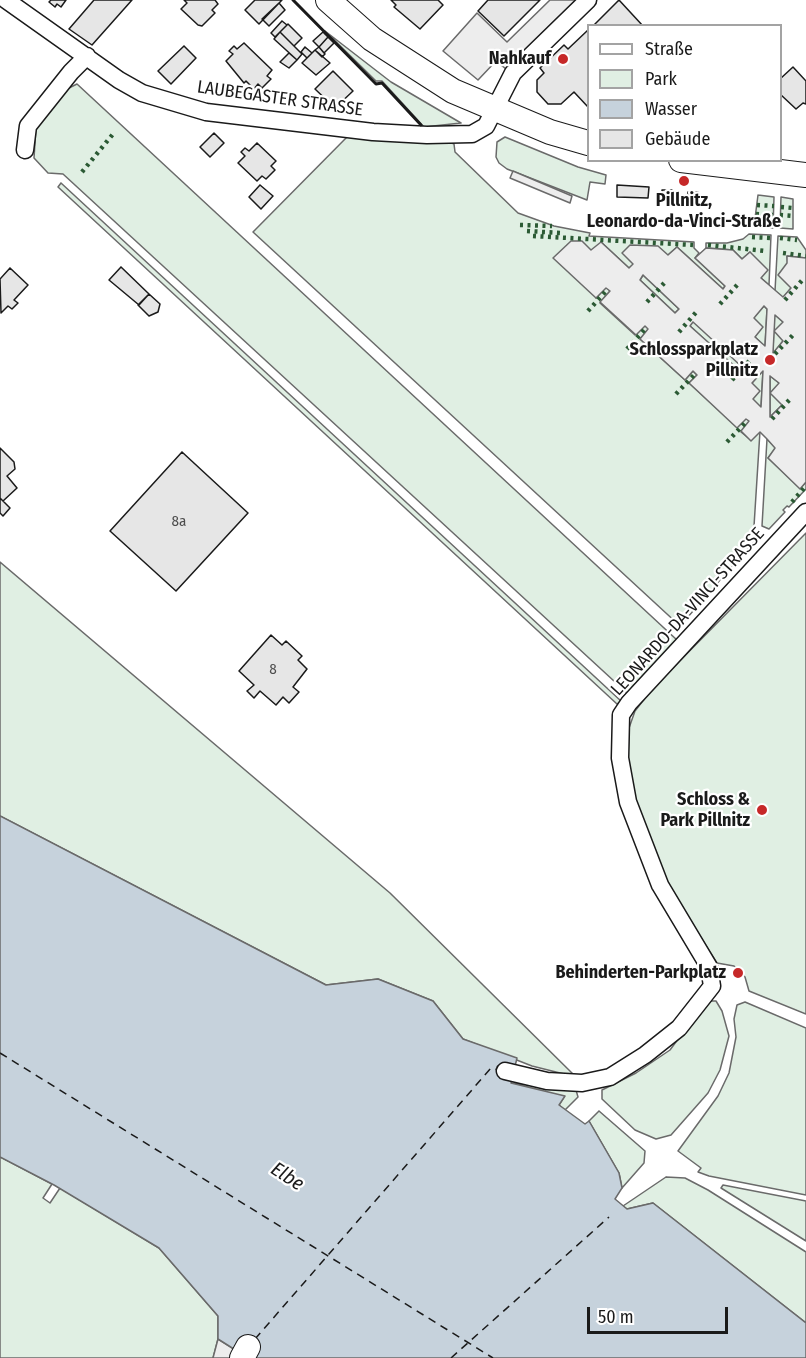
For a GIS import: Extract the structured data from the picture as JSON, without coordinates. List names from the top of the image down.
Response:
{
  "streets": {
    "street": ["LAUBEGASTER STRASSE", "LEONARDO-DA-VINCI-STRASSE"]
  },
  "water": ["Elbe"],
  "places": [
    "Nahkauf",
    "Pillnitz, Leonardo-da-Vinci-Straße",
    "Schlossparkplatz Pillnitz",
    "Schloss & Park Pillnitz",
    "Behinderten-Parkplatz"
  ],
  "house_numbers": ["8a", "8"],
  "legend": [
    "Straße",
    "Park",
    "Wasser",
    "Gebäude"
  ],
  "scale_bar": "50 m"
}
